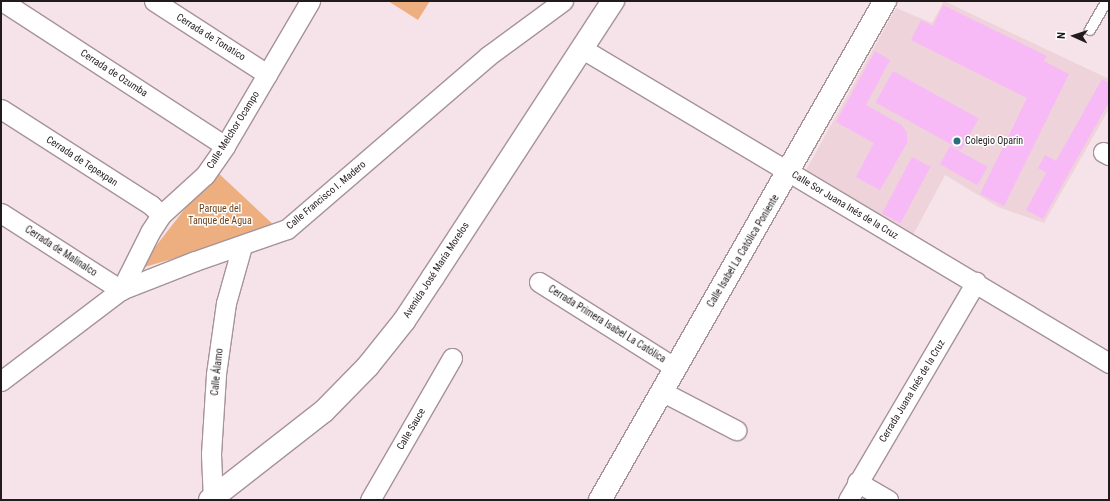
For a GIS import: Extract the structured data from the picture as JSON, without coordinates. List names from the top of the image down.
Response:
{
  "streets": {
    "main road": ["Calle Isabel La Católica Poniente", "Avenida José María Morelos"],
    "street": [
      "Cerrada de Tonatico",
      "Cerrada de Ozumba",
      "Calle Melchor Ocampo",
      "Cerrada de Tepexpan",
      "Calle Francisco I. Madero",
      "Calle Sor Juana Inés de la Cruz",
      "Cerrada de Malinalco",
      "Cerrada Primera Isabel La Católica",
      "Calle Álamo",
      "Cerrada Juana Inés de la Cruz",
      "Calle Sauce"
    ]
  },
  "crossings": [
    ["Cerrada de Tonatico", "Calle Melchor Ocampo"],
    ["Cerrada de Ozumba", "Calle Melchor Ocampo"],
    ["Calle Melchor Ocampo", "Cerrada de Tepexpan"],
    ["Calle Melchor Ocampo", "Calle Francisco I. Madero"],
    ["Calle Melchor Ocampo", "Cerrada de Malinalco"],
    ["Calle Francisco I. Madero", "Cerrada de Malinalco"],
    ["Calle Francisco I. Madero", "Calle Álamo"],
    ["Calle Sor Juana Inés de la Cruz", "Calle Isabel La Católica Poniente"],
    ["Calle Sor Juana Inés de la Cruz", "Avenida José María Morelos"],
    ["Calle Sor Juana Inés de la Cruz", "Cerrada Juana Inés de la Cruz"],
    ["Calle Isabel La Católica Poniente", "Cerrada Primera Isabel La Católica"],
    ["Avenida José María Morelos", "Calle Álamo"]
  ],
  "parks": ["Parque del Tanque de Agua"],
  "places": ["Colegio Oparin"],
  "north": "left"
}
